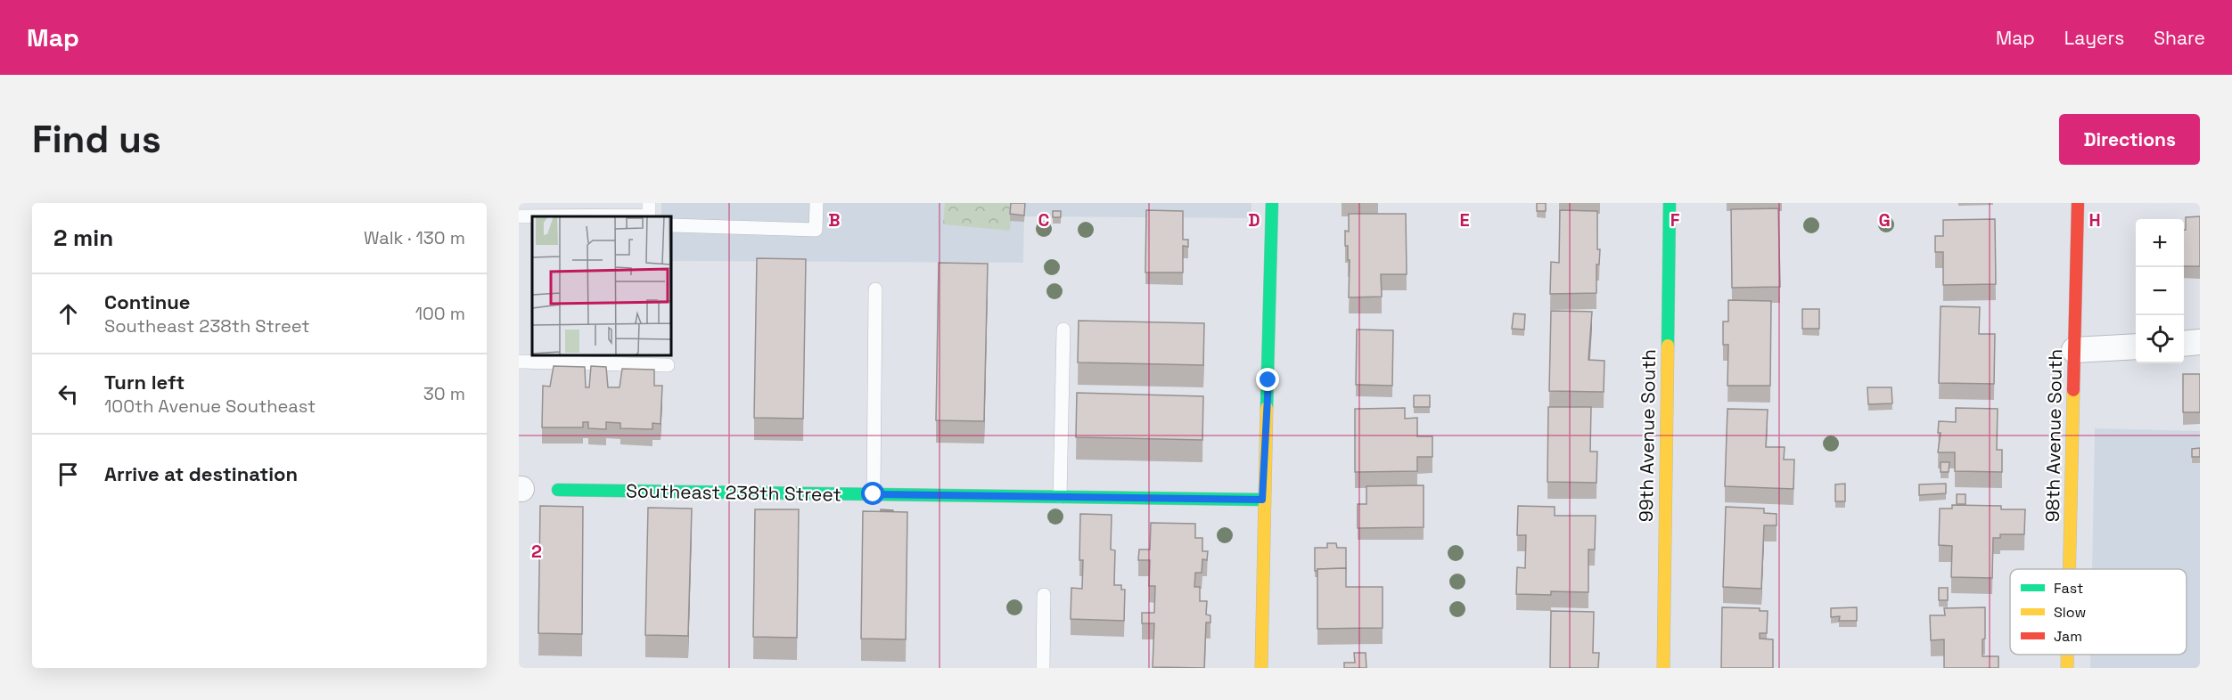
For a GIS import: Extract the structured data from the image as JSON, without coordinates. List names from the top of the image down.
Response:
{
  "streets": {
    "street": ["99th Avenue South", "98th Avenue South", "Southeast 238th Street"]
  },
  "legend": ["Fast", "Slow", "Jam"],
  "page": {
    "header": "Map",
    "nav": ["Map", "Layers", "Share"],
    "buttons": "Directions",
    "title": "Find us",
    "heading": ["2 min", "Walk · 130 m"],
    "map_buttons": ["+", "−"],
    "list": [
      ["Continue", "Southeast 238th Street", "100 m"],
      ["Turn left", "100th Avenue Southeast", "30 m"],
      "Arrive at destination"
    ]
  },
  "grid": {
    "columns": [
      "B",
      "C",
      "D",
      "E",
      "F",
      "G",
      "H"
    ],
    "rows": ["2"]
  }
}
